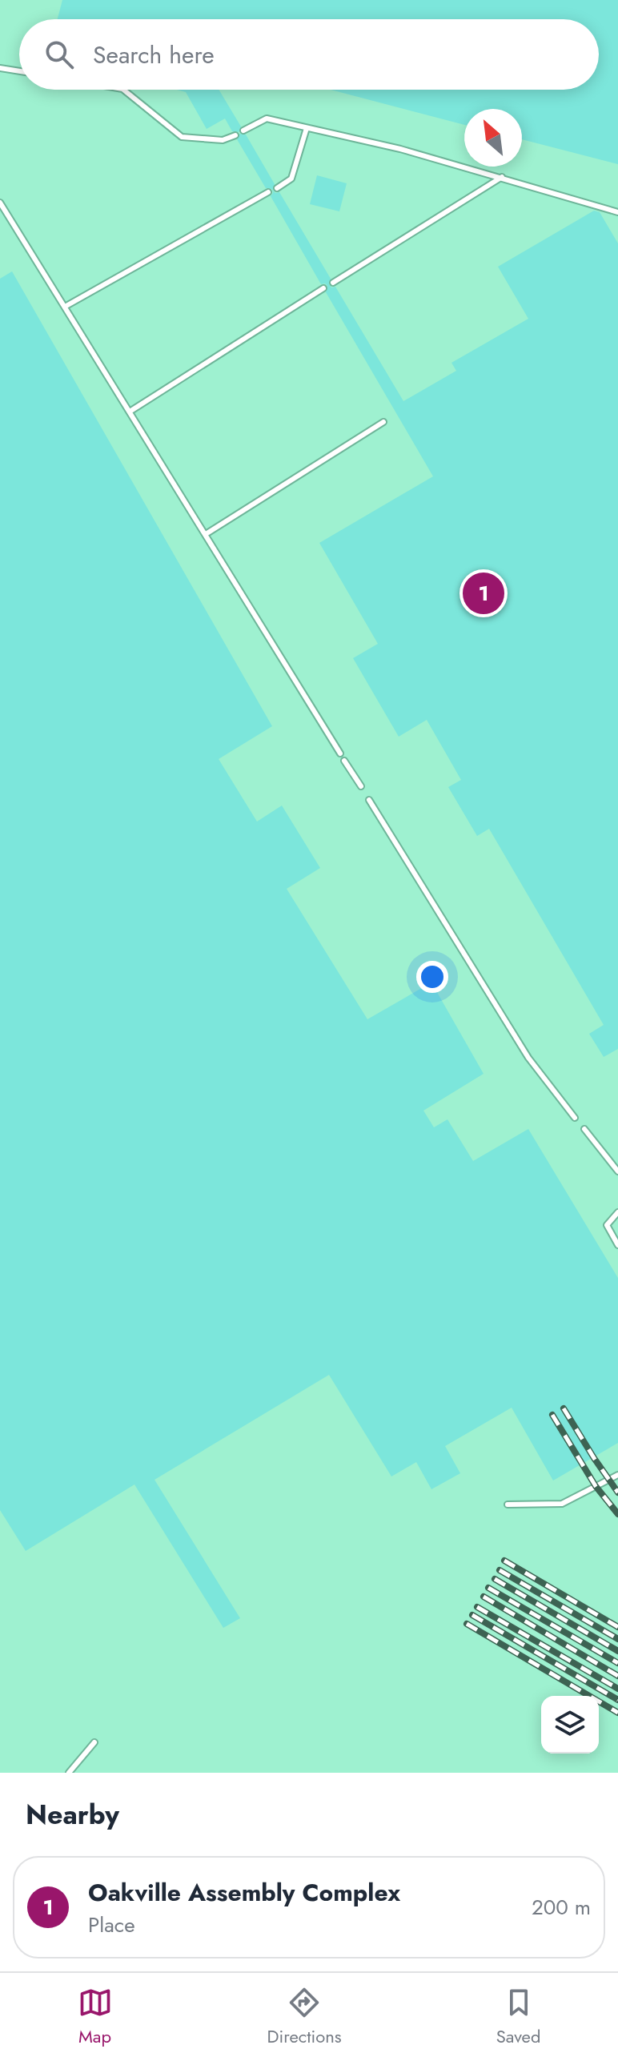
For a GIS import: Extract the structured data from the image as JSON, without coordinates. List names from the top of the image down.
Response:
{
  "north": "top left",
  "page": {
    "search": "Search here",
    "pins": "1",
    "heading": "Nearby",
    "list": [
      {
        "mark": "1",
        "name": "Oakville Assembly Complex",
        "note": "Place",
        "value": "200 m"
      }
    ],
    "nav": ["Map", "Directions", "Saved"]
  }
}
